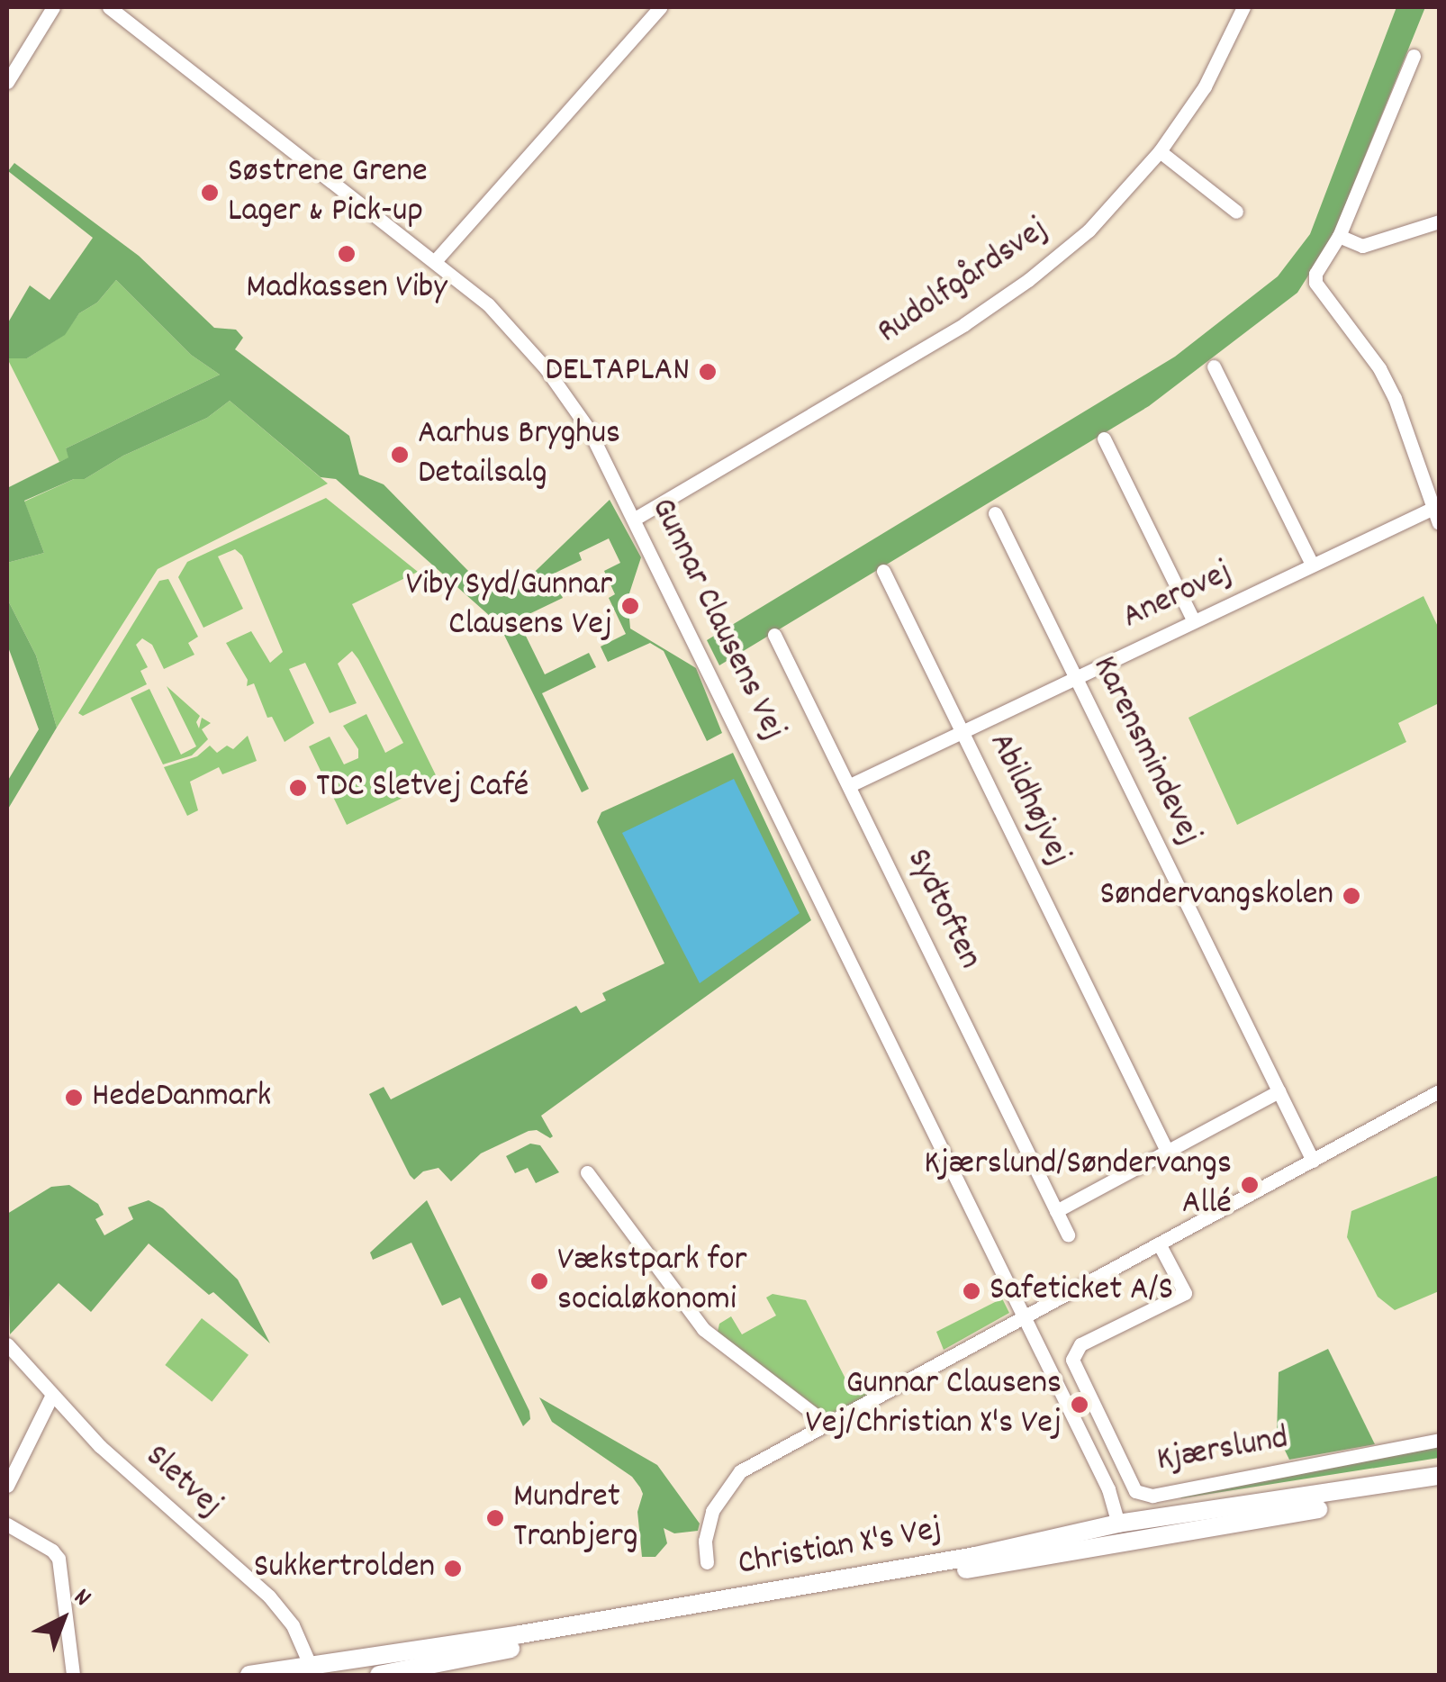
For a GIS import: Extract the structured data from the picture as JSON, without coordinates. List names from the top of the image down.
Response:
{
  "streets": {
    "main road": ["Christian X's Vej"],
    "street": [
      "Rudolfgårdsvej",
      "Anerovej",
      "Gunnar Clausens Vej",
      "Karensmindevej",
      "Abildhøjvej",
      "Sydtoften",
      "Kjærslund",
      "Sletvej"
    ]
  },
  "crossings": [
    ["Rudolfgårdsvej", "Gunnar Clausens Vej"],
    ["Anerovej", "Karensmindevej"],
    ["Anerovej", "Abildhøjvej"],
    ["Anerovej", "Sydtoften"],
    ["Gunnar Clausens Vej", "Christian X's Vej"],
    ["Sletvej", "Christian X's Vej"]
  ],
  "places": [
    "Søstrene Grene Lager & Pick-up",
    "Madkassen Viby",
    "DELTAPLAN",
    "Aarhus Bryghus Detailsalg",
    "Viby Syd/Gunnar Clausens Vej",
    "TDC Sletvej Café",
    "Søndervangskolen",
    "HedeDanmark",
    "Kjærslund/Søndervangs Allé",
    "Vækstpark for socialøkonomi",
    "Safeticket A/S",
    "Gunnar Clausens Vej/Christian X's Vej",
    "Mundret Tranbjerg",
    "Sukkertrolden"
  ],
  "north": "top right"
}
